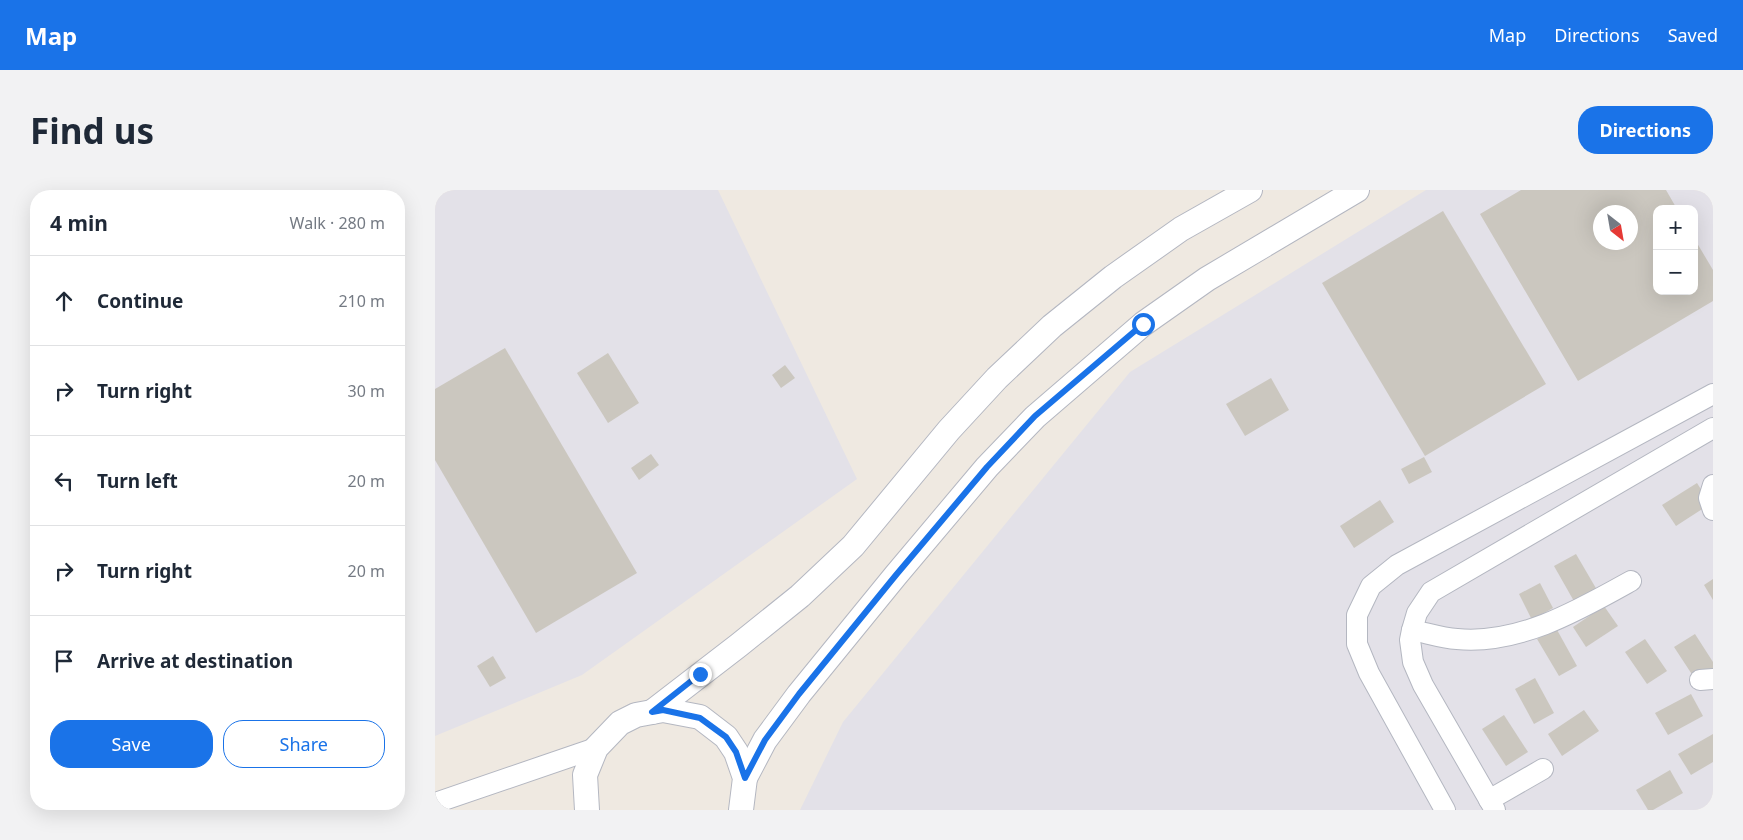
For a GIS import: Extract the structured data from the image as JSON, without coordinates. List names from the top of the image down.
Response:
{
  "north": "bottom right",
  "page": {
    "header": "Map",
    "nav": ["Map", "Directions", "Saved"],
    "buttons": [
      "Directions",
      ["Save", "Share"]
    ],
    "title": "Find us",
    "heading": ["4 min", "Walk · 280 m"],
    "map_buttons": ["+", "−"],
    "list": [
      ["Continue", "210 m"],
      ["Turn right", "30 m"],
      ["Turn left", "20 m"],
      ["Turn right", "20 m"],
      "Arrive at destination"
    ]
  }
}
